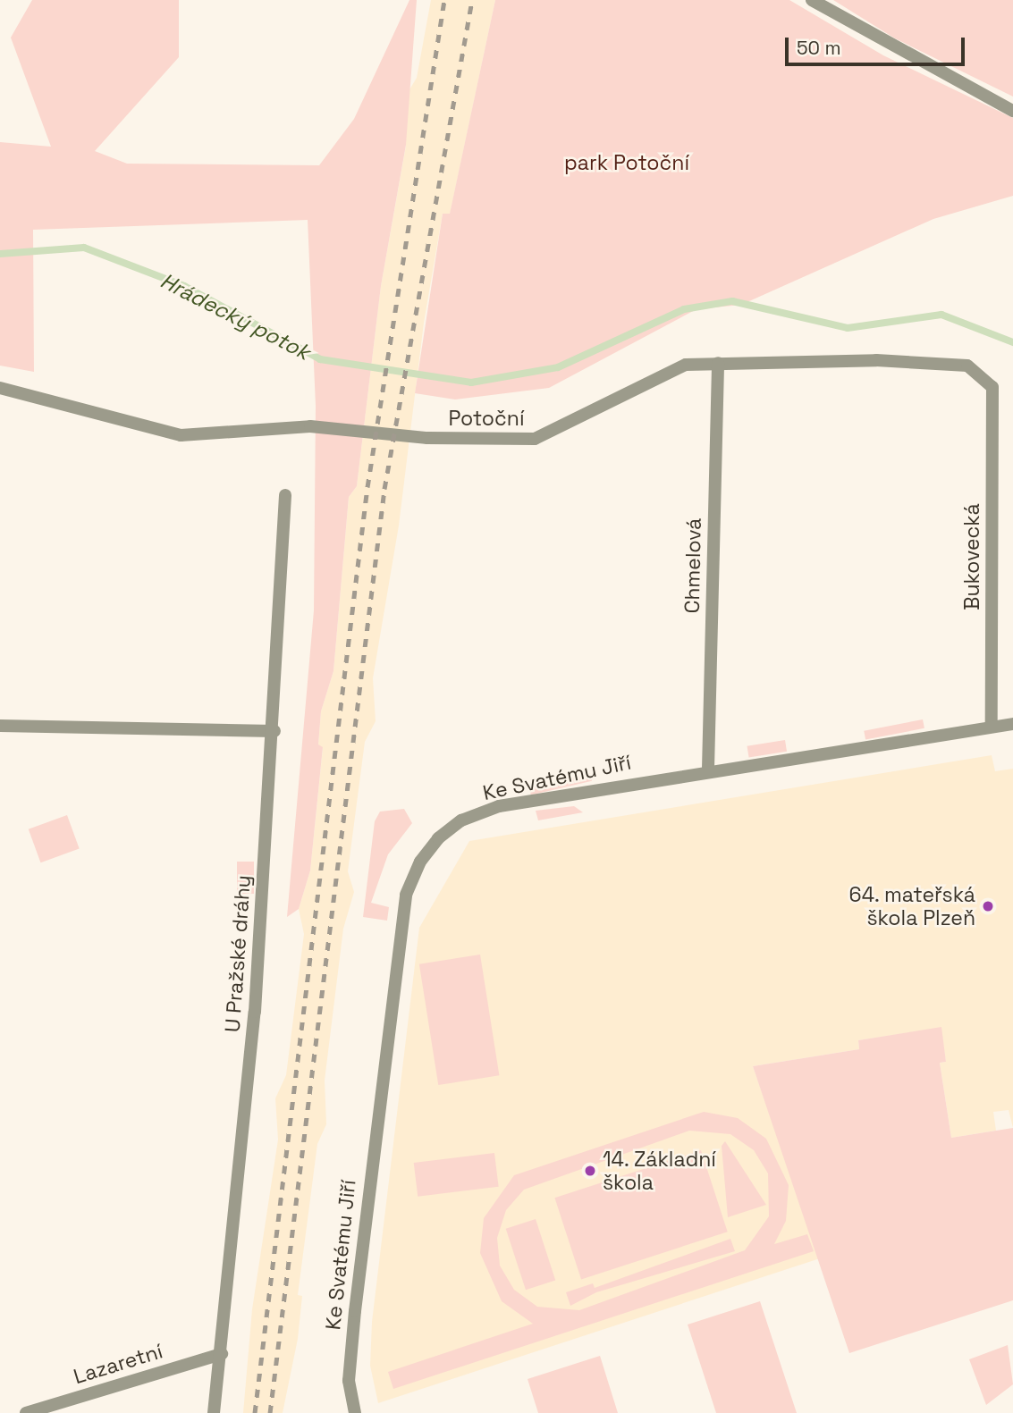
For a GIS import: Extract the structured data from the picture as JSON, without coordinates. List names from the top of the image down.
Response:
{
  "streets": {
    "street": [
      "Potoční",
      "Bukovecká",
      "Chmelová",
      "Ke Svatému Jiří",
      "U Pražské dráhy",
      "Lazaretní"
    ]
  },
  "crossings": [
    ["Potoční", "Bukovecká"],
    ["Potoční", "Chmelová"],
    ["Bukovecká", "Ke Svatému Jiří"],
    ["Chmelová", "Ke Svatému Jiří"],
    ["U Pražské dráhy", "Lazaretní"]
  ],
  "water": ["Hrádecký potok"],
  "parks": ["park Potoční"],
  "places": ["64. mateřská škola Plzeň", "14. Základní škola"],
  "scale_bar": "50 m"
}
